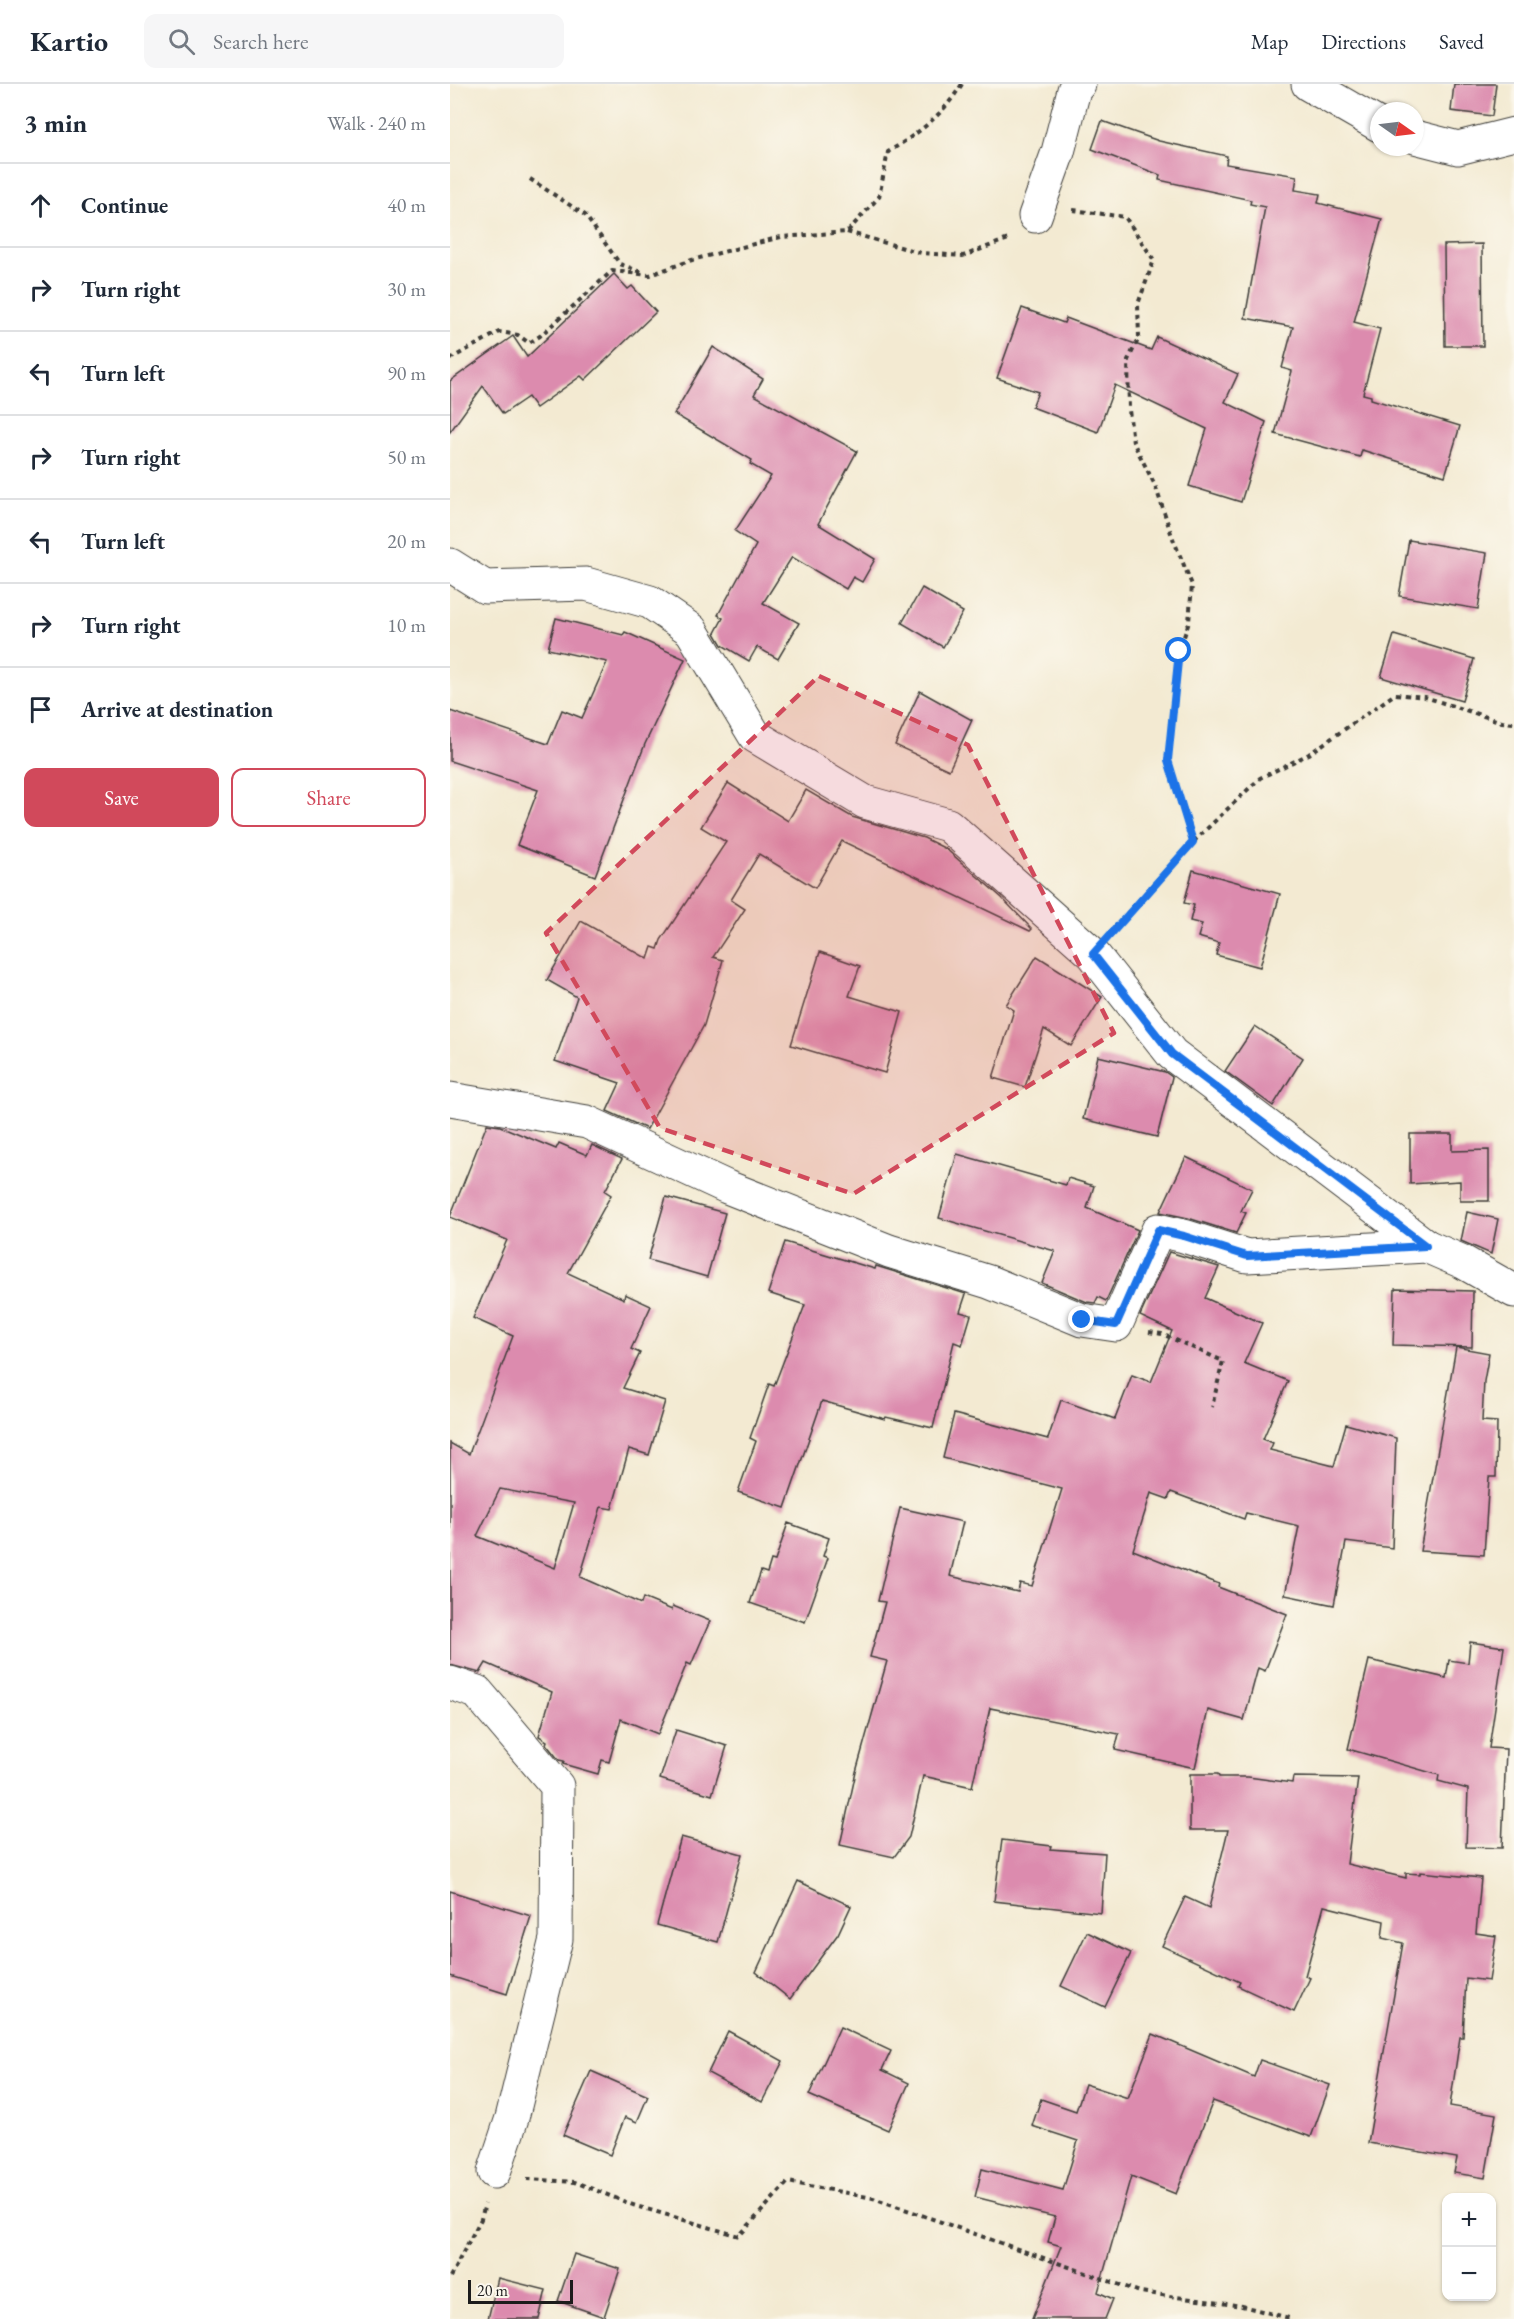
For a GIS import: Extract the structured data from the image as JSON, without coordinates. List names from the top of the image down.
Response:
{
  "scale_bar": "20 m",
  "north": "right",
  "page": {
    "header": "Kartio",
    "search": "Search here",
    "nav": ["Map", "Directions", "Saved"],
    "heading": ["3 min", "Walk · 240 m"],
    "list": [
      ["Continue", "40 m"],
      ["Turn right", "30 m"],
      ["Turn left", "90 m"],
      ["Turn right", "50 m"],
      ["Turn left", "20 m"],
      ["Turn right", "10 m"],
      "Arrive at destination"
    ],
    "buttons": ["Save", "Share"],
    "map_buttons": ["+", "−"],
    "scale": "20 m"
  }
}
